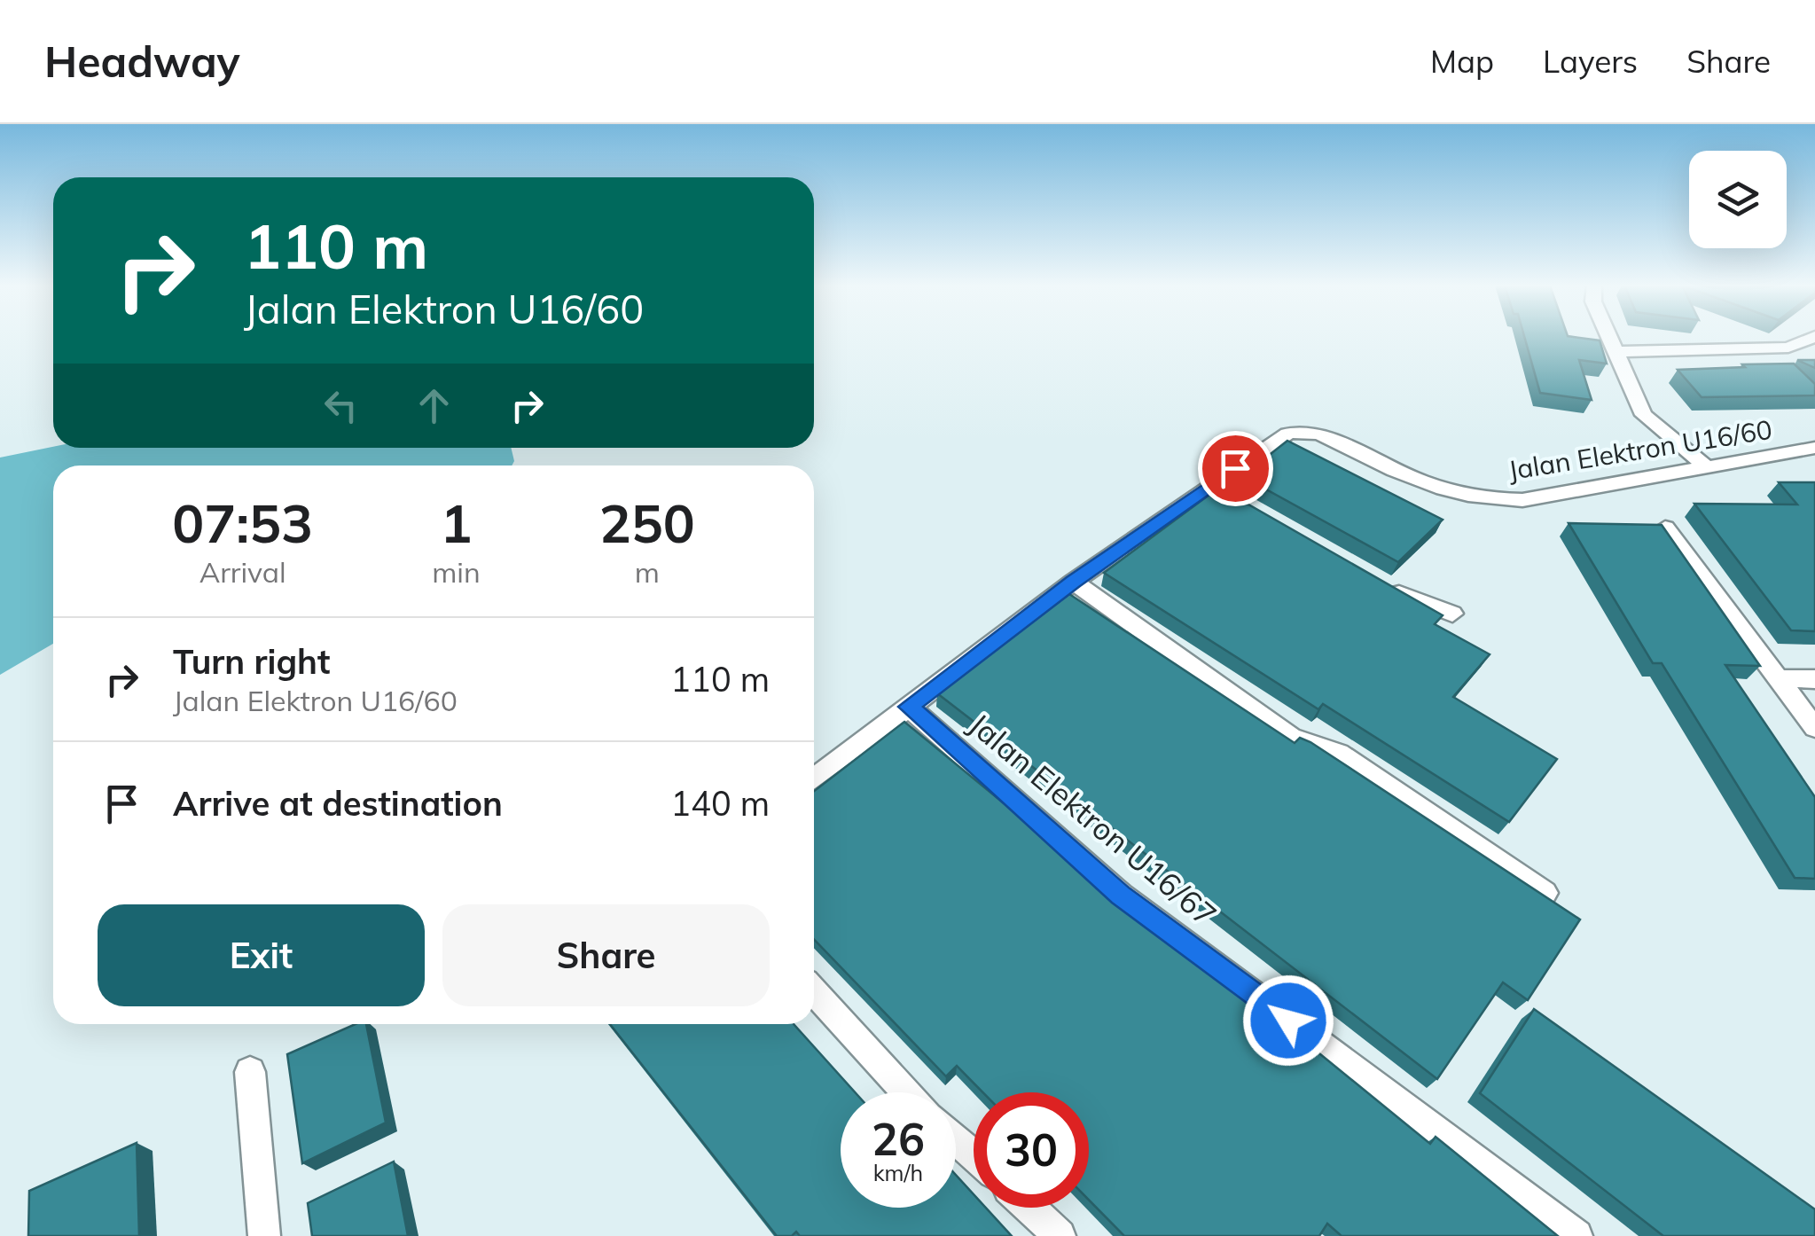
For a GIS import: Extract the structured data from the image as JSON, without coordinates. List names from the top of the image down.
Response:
{
  "streets": {
    "street": ["Jalan Elektron U16/60", "Jalan Elektron U16/67"]
  },
  "crossings": [
    ["Jalan Elektron U16/60", "Jalan Elektron U16/67"]
  ],
  "page": {
    "header": "Headway",
    "nav": ["Map", "Layers", "Share"],
    "turn": ["110 m", "Jalan Elektron U16/60"],
    "eta": [
      "07:53",
      "Arrival",
      "1",
      "min",
      "250",
      "m"
    ],
    "list": [
      {
        "name": "Turn right",
        "note": "Jalan Elektron U16/60",
        "value": "110 m"
      },
      {
        "name": "Arrive at destination",
        "value": "140 m"
      }
    ],
    "buttons": ["Exit", "Share"],
    "speed": "26 km/h",
    "limit": "30"
  }
}
